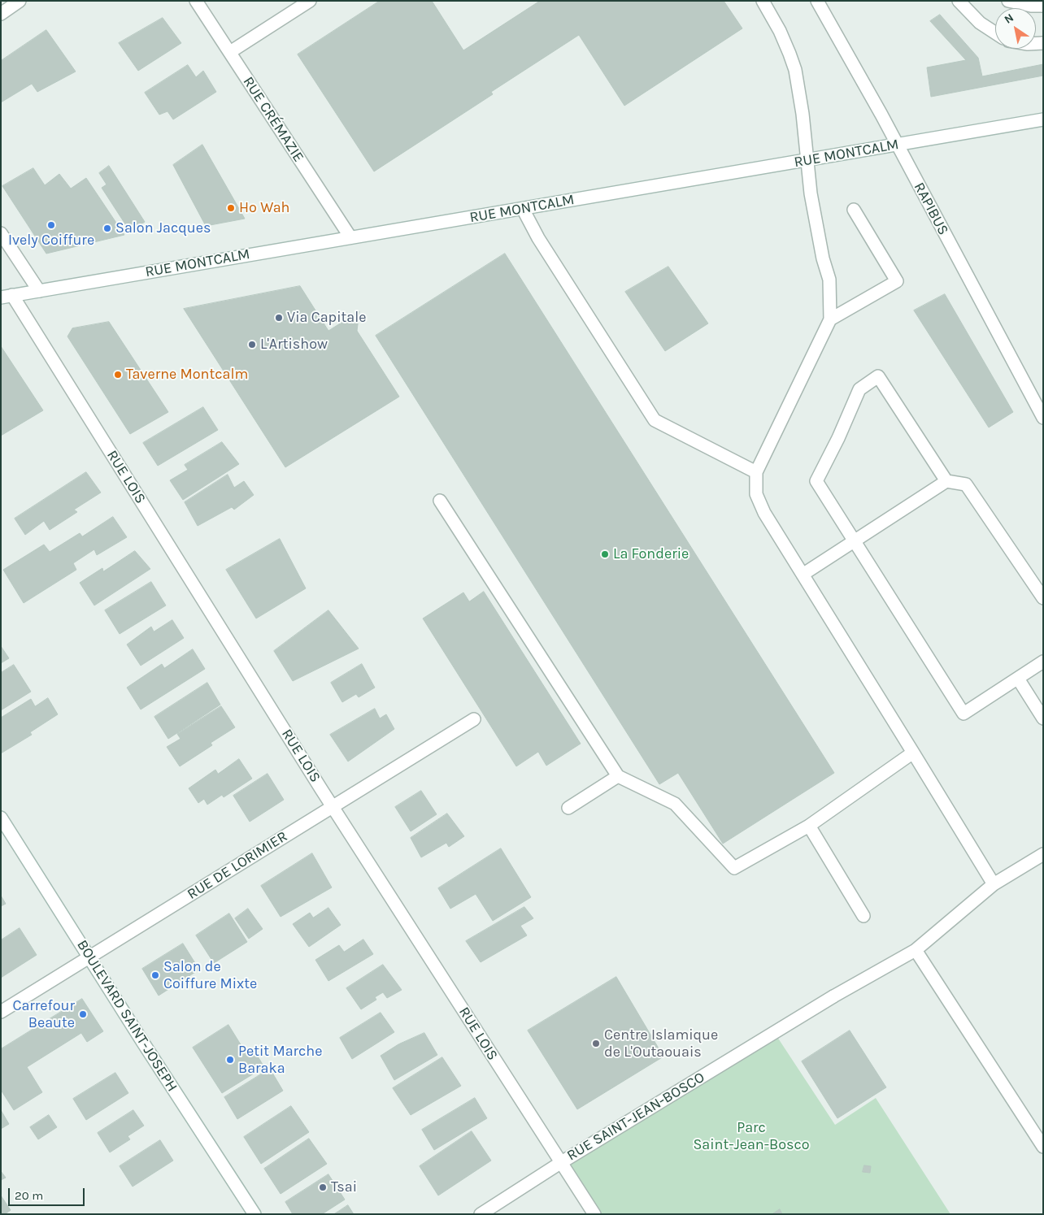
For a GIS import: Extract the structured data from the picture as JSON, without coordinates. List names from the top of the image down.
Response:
{
  "streets": {
    "street": [
      "RUE CRÉMAZIE",
      "RUE MONTCALM",
      "RAPIBUS",
      "RUE LOIS",
      "RUE DE LORIMIER",
      "BOULEVARD SAINT-JOSEPH",
      "RUE SAINT-JEAN-BOSCO"
    ]
  },
  "crossings": [
    ["RUE CRÉMAZIE", "RUE MONTCALM"],
    ["RUE MONTCALM", "RAPIBUS"],
    ["RUE MONTCALM", "RUE LOIS"],
    ["RUE LOIS", "RUE DE LORIMIER"],
    ["RUE LOIS", "RUE SAINT-JEAN-BOSCO"],
    ["RUE DE LORIMIER", "BOULEVARD SAINT-JOSEPH"]
  ],
  "parks": ["Parc Saint-Jean-Bosco"],
  "places": [
    "Ho Wah",
    "Ively Coiffure",
    "Salon Jacques",
    "Via Capitale",
    "L'Artishow",
    "Taverne Montcalm",
    "La Fonderie",
    "Salon de Coiffure Mixte",
    "Carrefour Beaute",
    "Centre Islamique de L'Outaouais",
    "Petit Marche Baraka",
    "Tsai"
  ],
  "scale_bar": "20 m",
  "north": "top left"
}
